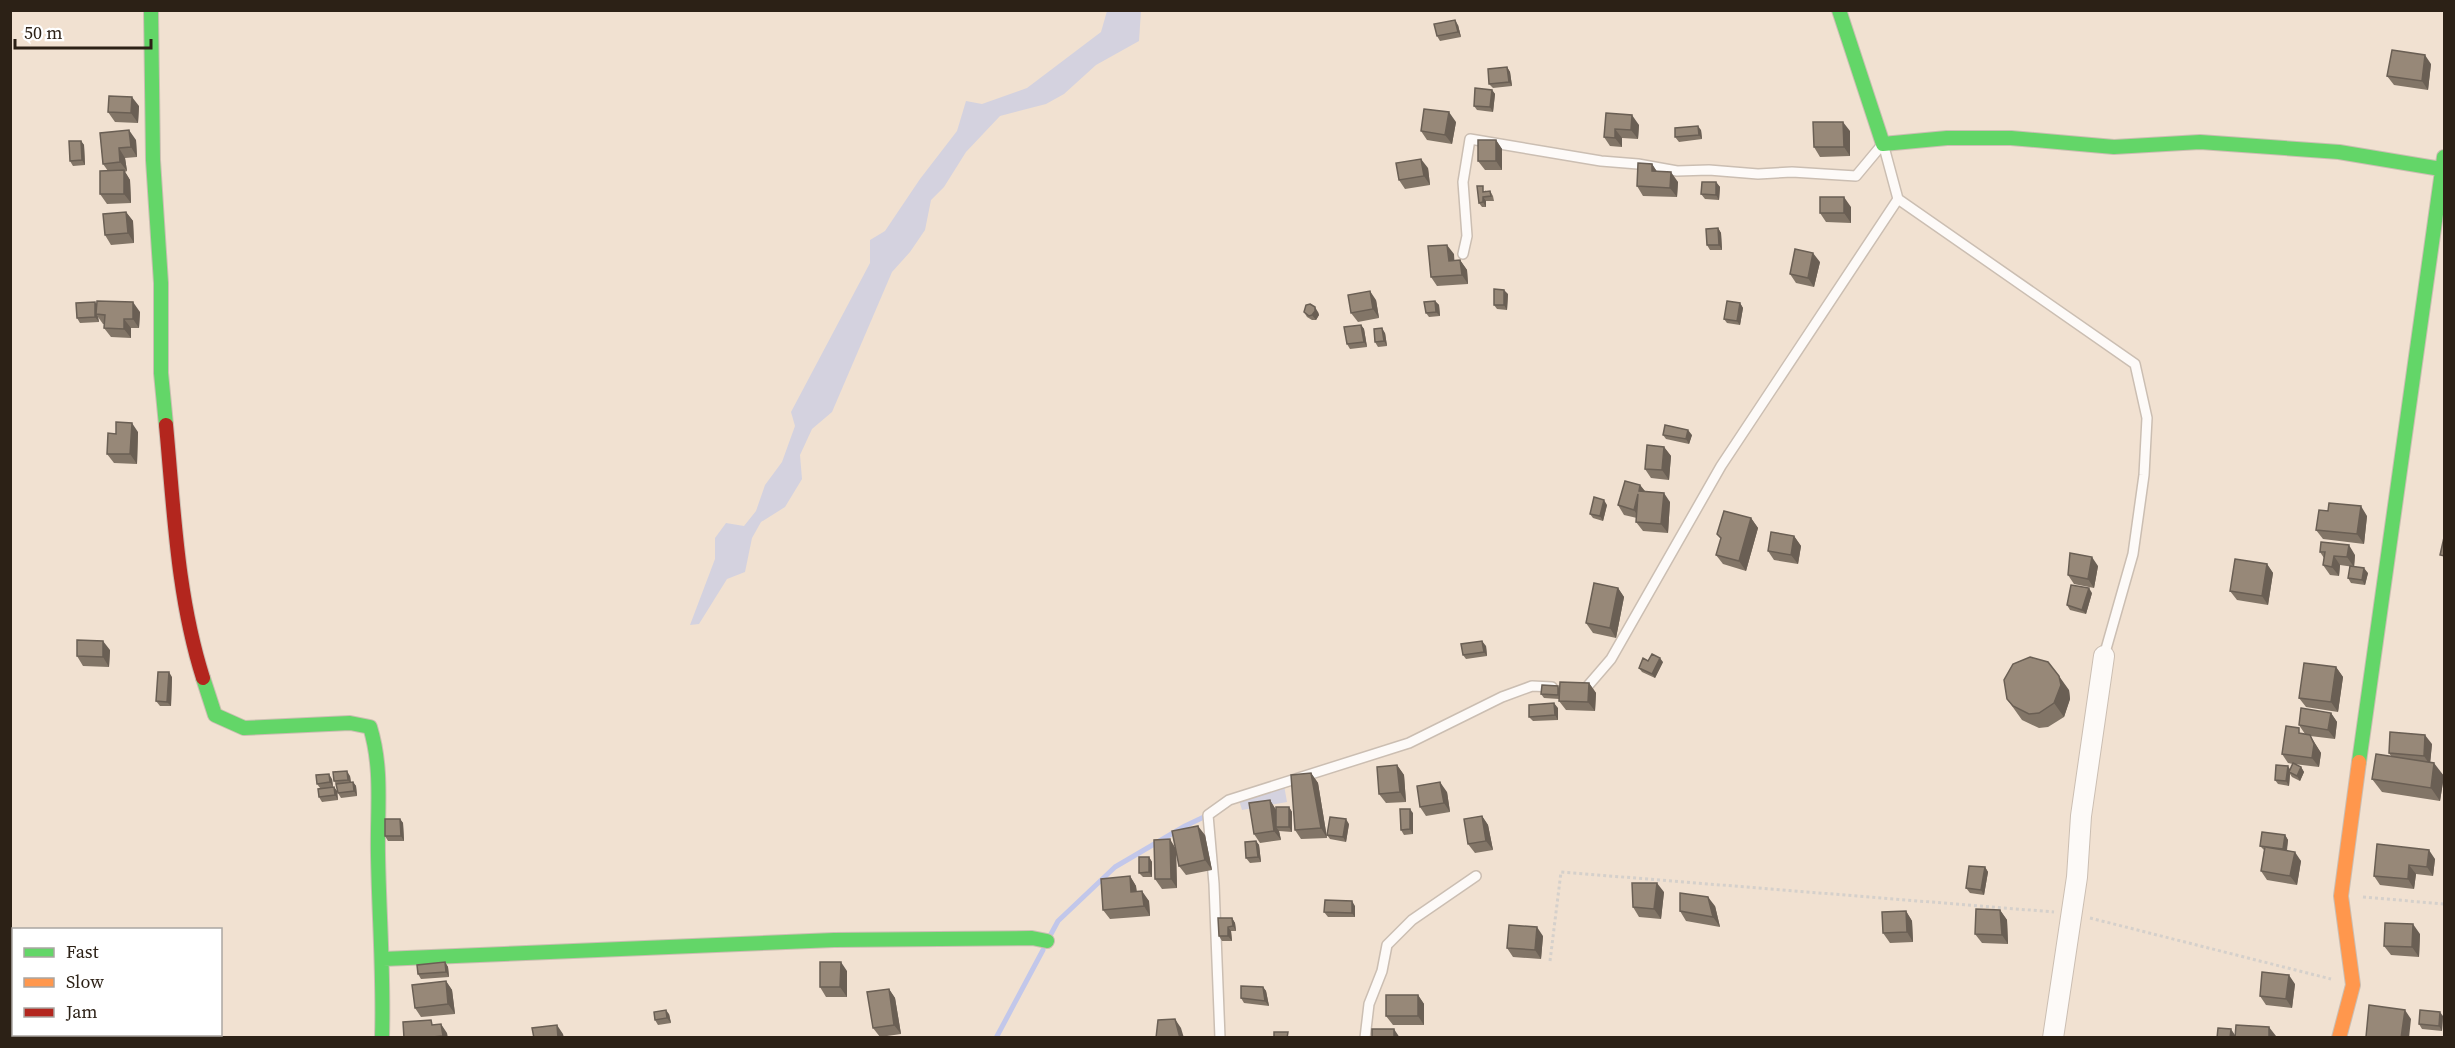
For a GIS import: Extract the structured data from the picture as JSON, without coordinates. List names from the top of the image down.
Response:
{
  "legend": ["Fast", "Slow", "Jam"],
  "scale_bar": "50 m"
}
